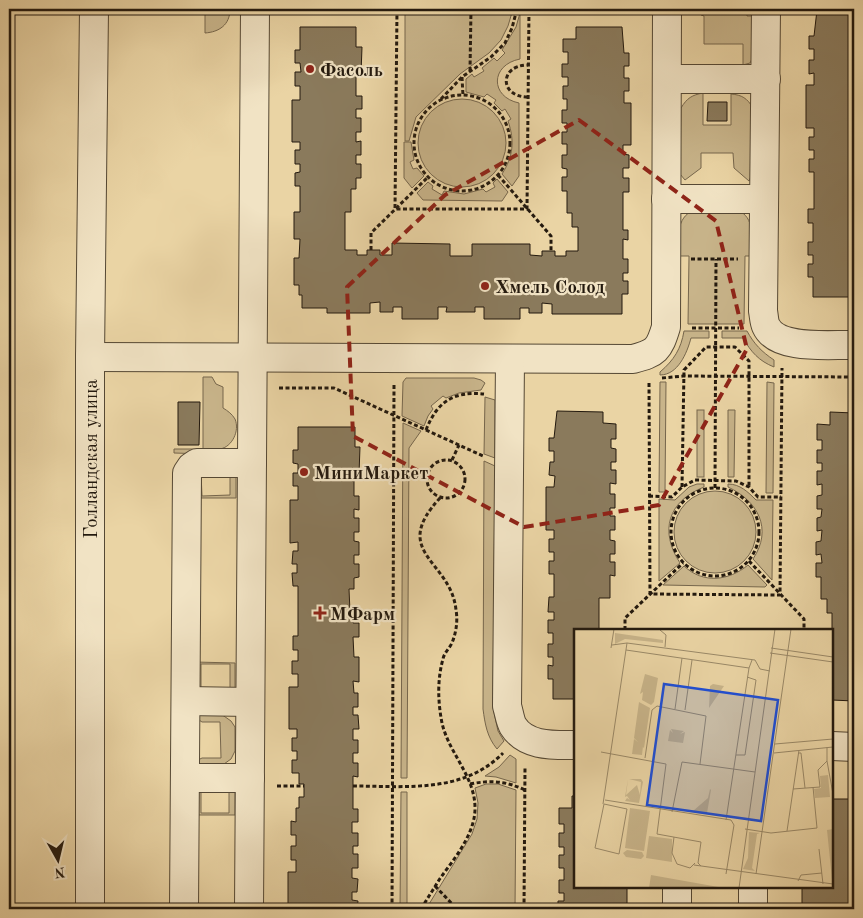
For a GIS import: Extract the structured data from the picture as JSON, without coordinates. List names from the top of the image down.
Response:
{
  "streets": {
    "street": ["Голландская улица"]
  },
  "places": {
    "other": ["Фасоль", "Хмель Солод", "МиниМаркет"],
    "health": ["МФарм"]
  },
  "north": "bottom"
}
